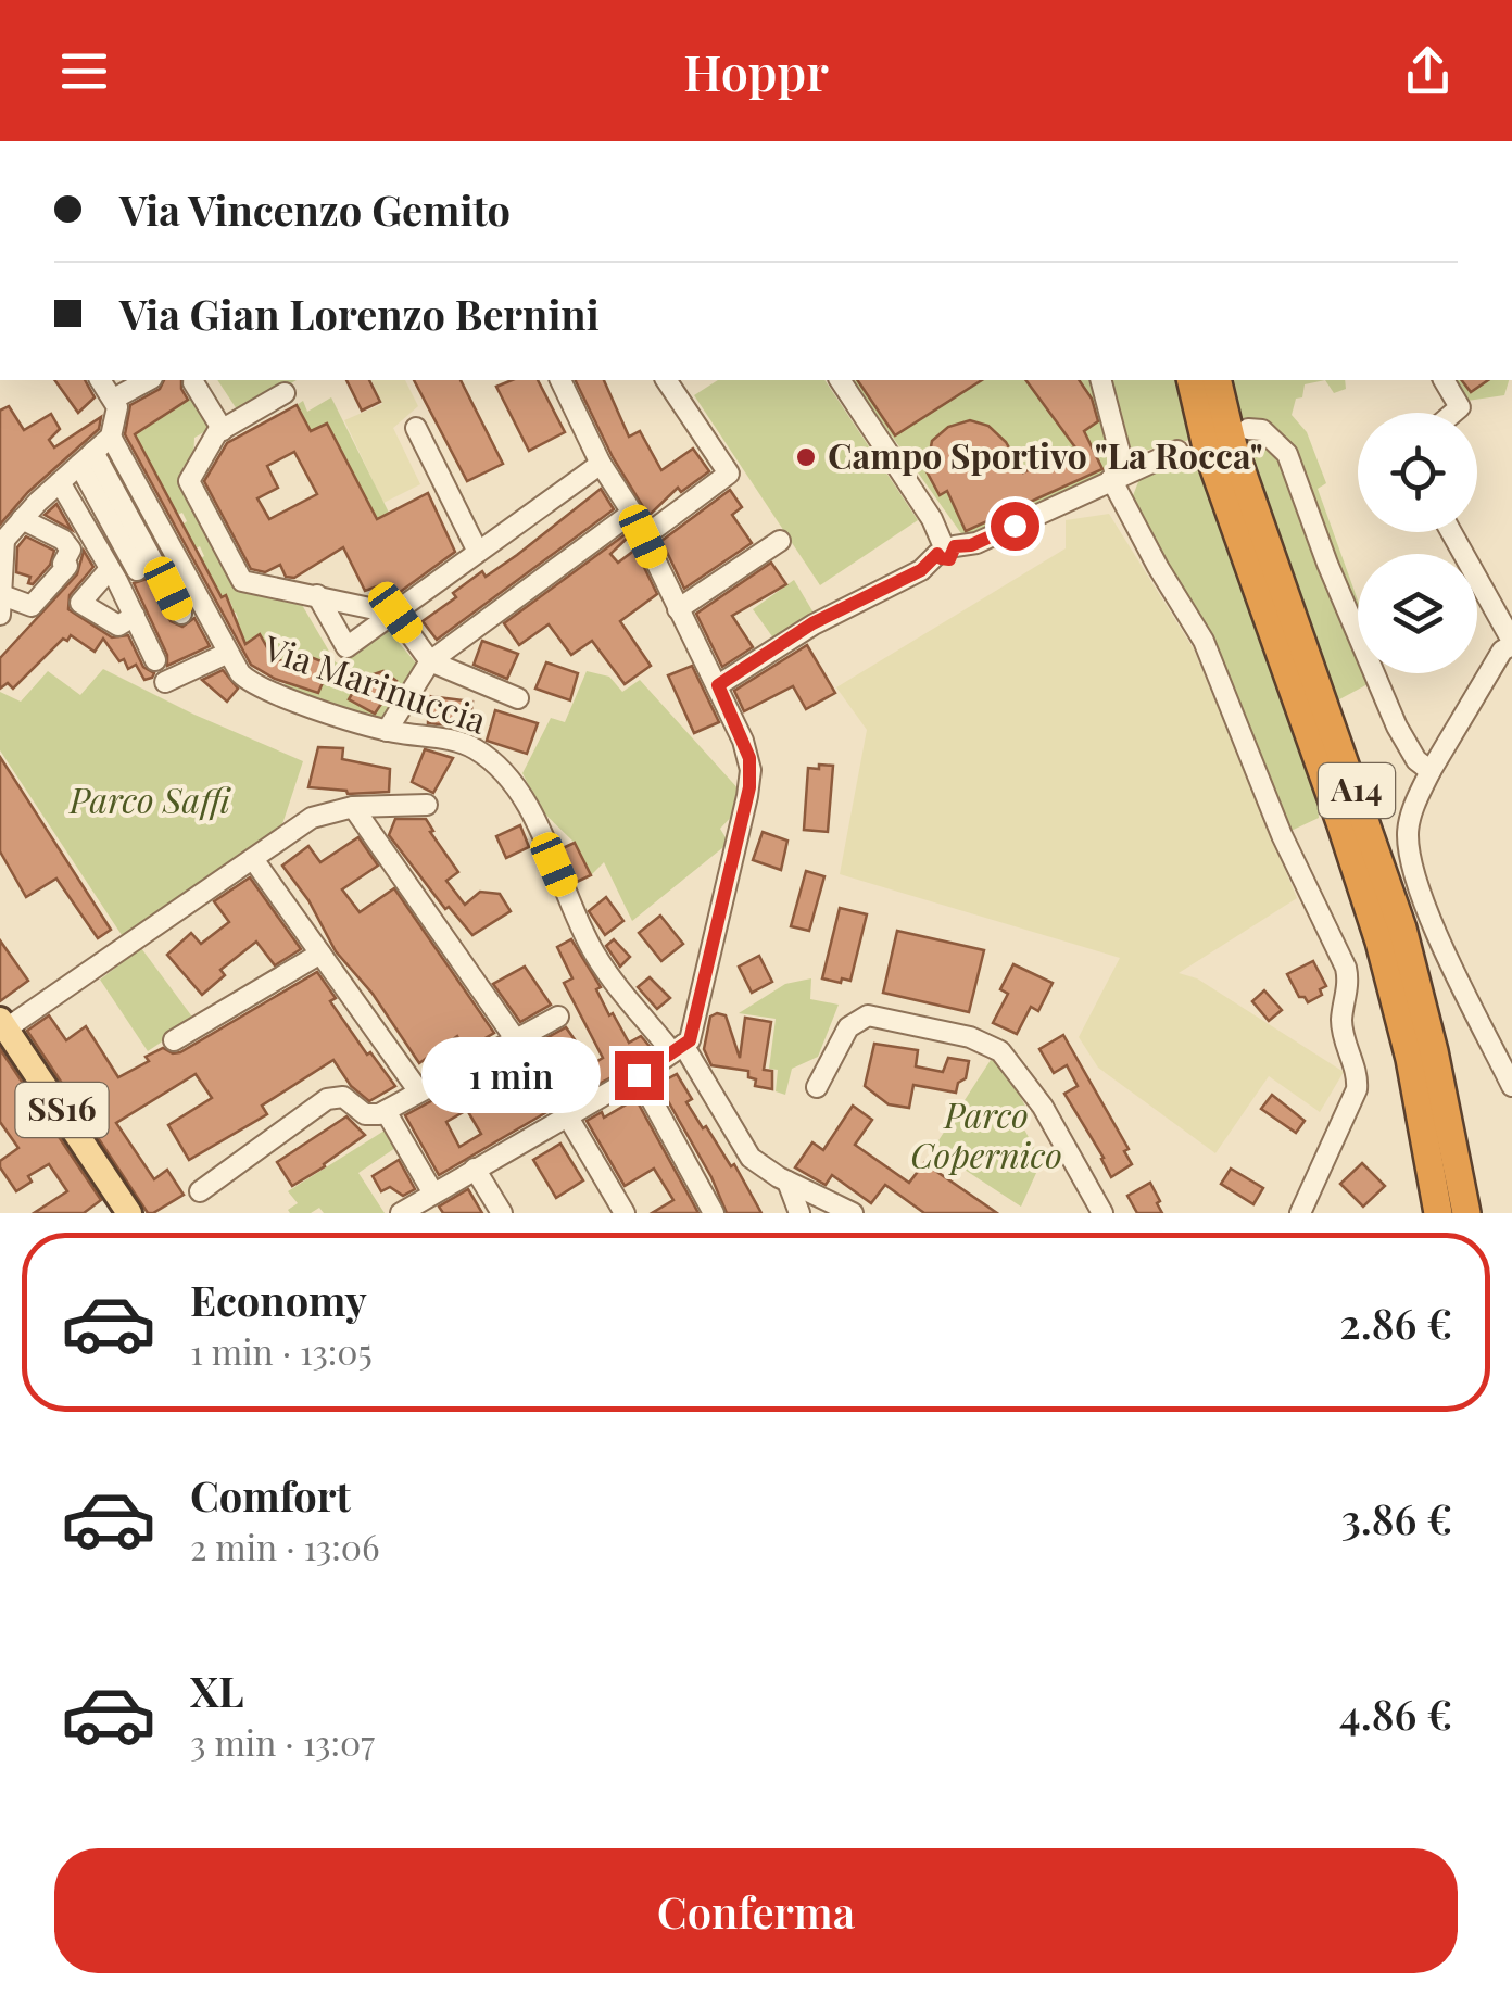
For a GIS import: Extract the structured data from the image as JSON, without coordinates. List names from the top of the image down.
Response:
{
  "streets": {
    "highway": ["A14"],
    "main road": ["SS16"],
    "street": ["Via Marinuccia"]
  },
  "parks": ["Parco Saffi", "Parco Copernico"],
  "places": ["Campo Sportivo \"La Rocca\""],
  "page": {
    "header": "Hoppr",
    "banner": ["Via Vincenzo Gemito", "Via Gian Lorenzo Bernini"],
    "bubble": "1 min",
    "list": [
      {
        "name": "Economy",
        "note": "1 min · 13:05",
        "value": "2.86 €"
      },
      {
        "name": "Comfort",
        "note": "2 min · 13:06",
        "value": "3.86 €"
      },
      {
        "name": "XL",
        "note": "3 min · 13:07",
        "value": "4.86 €"
      }
    ],
    "buttons": "Conferma"
  }
}
